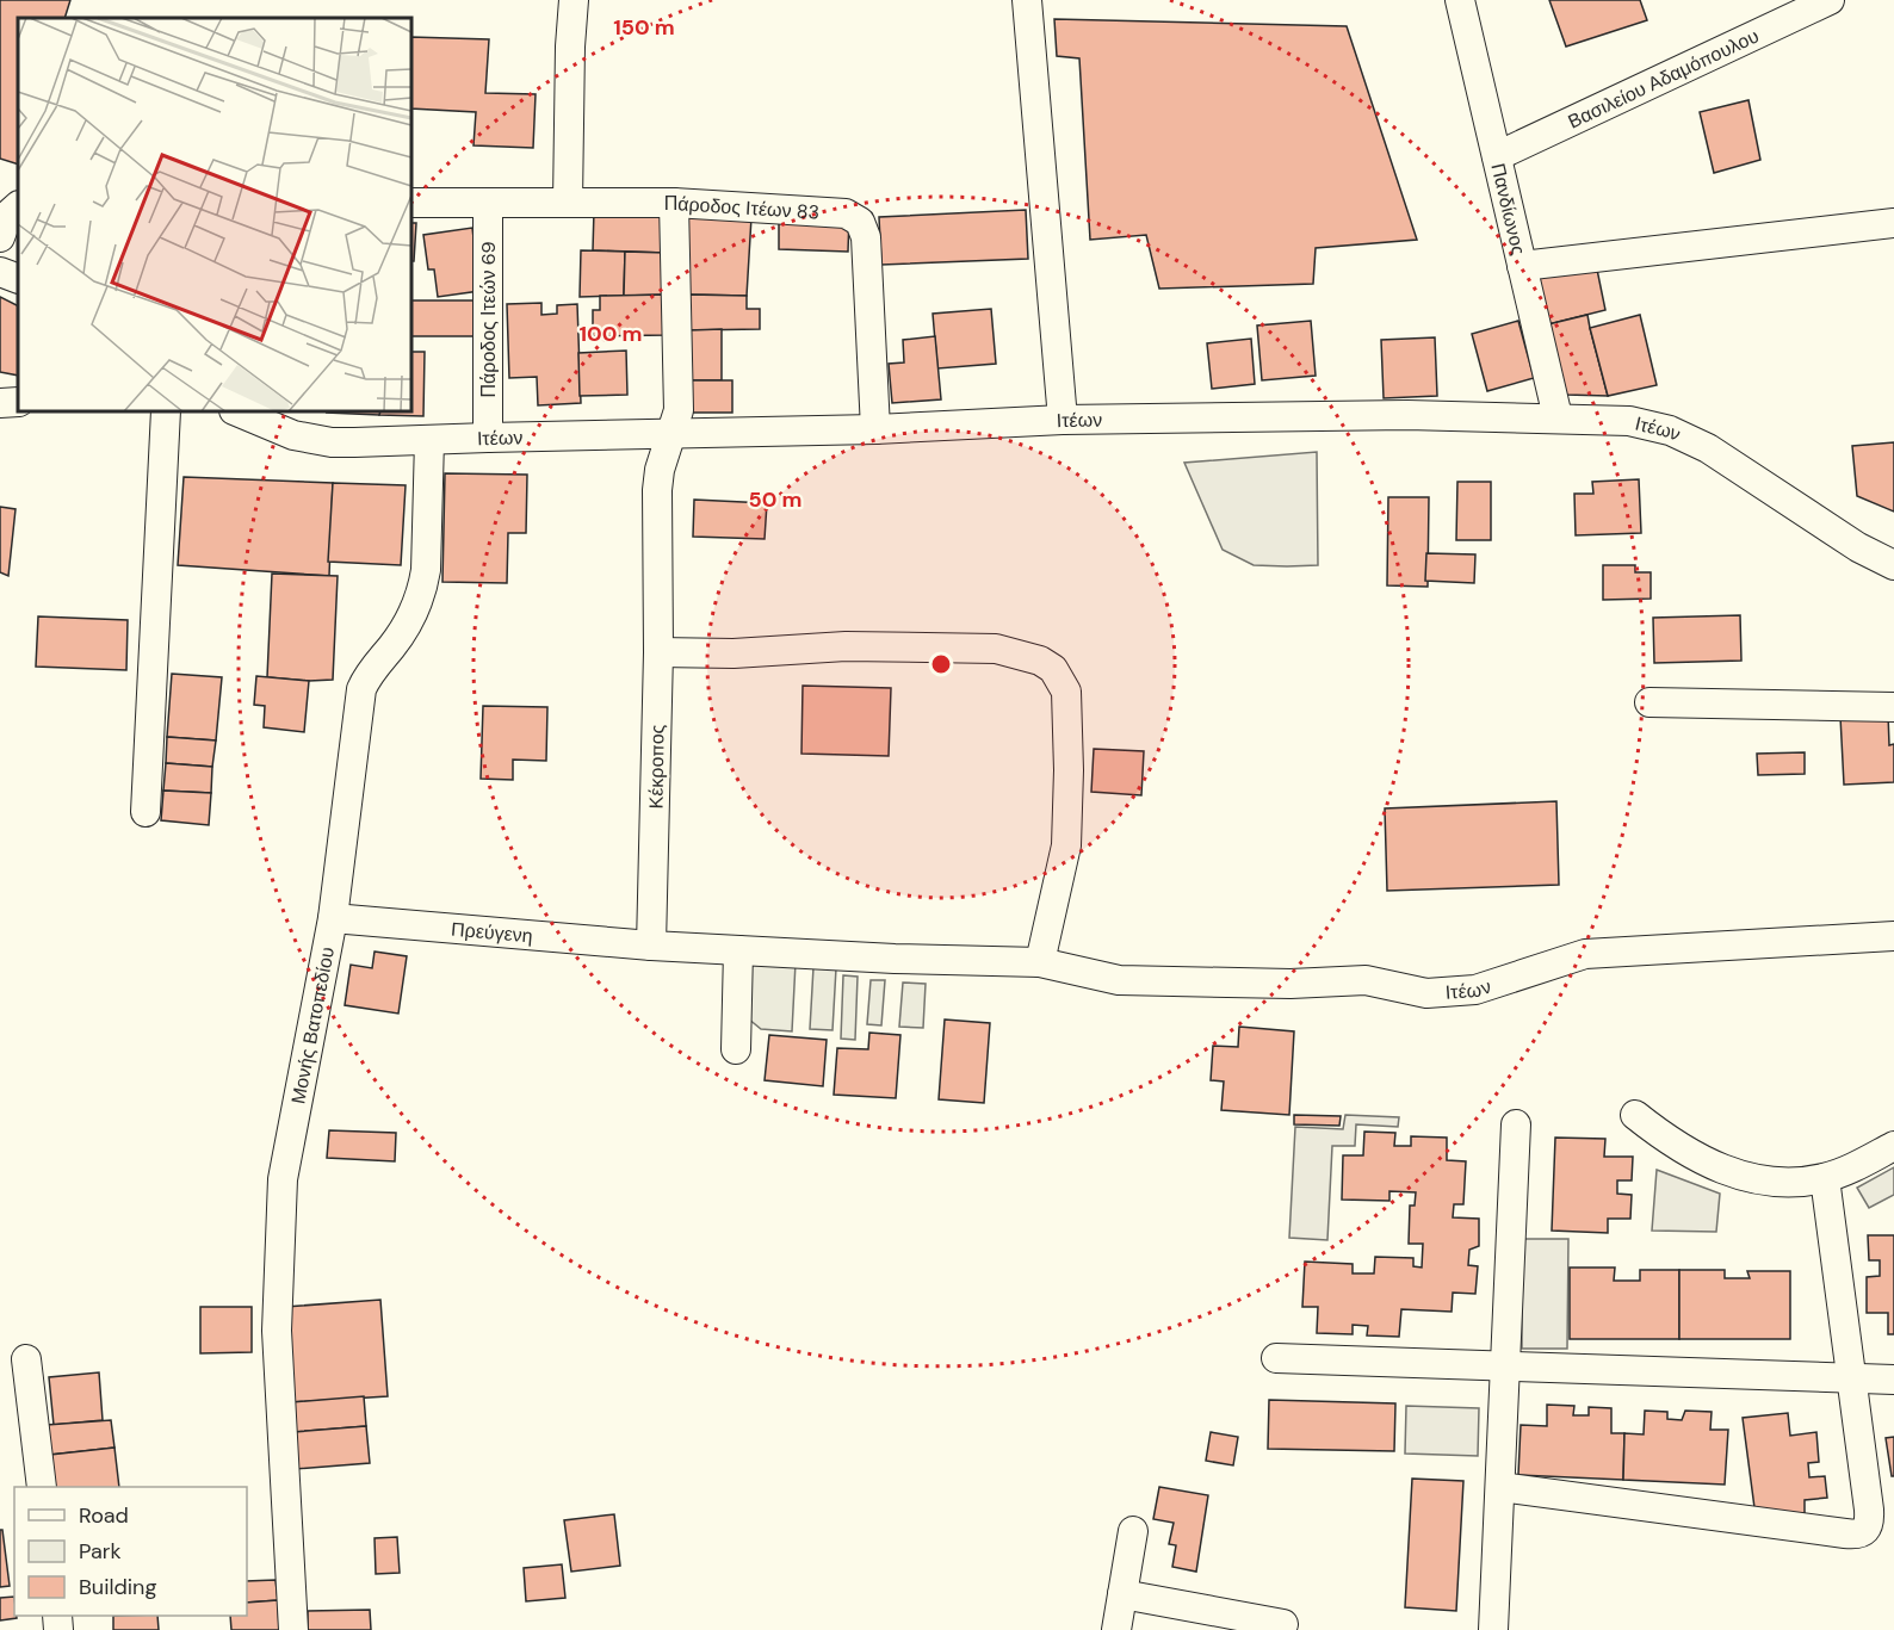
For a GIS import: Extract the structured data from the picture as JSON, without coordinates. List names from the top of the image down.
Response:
{
  "streets": {
    "street": [
      "Βασιλείου Αδαμόπουλου",
      "Πάροδος Ιτέων 83",
      "Πανδίωνος",
      "Πάροδος Ιτεών 69",
      "Ιτέων",
      "Κέκροπος",
      "Πρεύγενη",
      "Μονής Βατοπεδίου"
    ]
  },
  "crossings": [
    ["Βασιλείου Αδαμόπουλου", "Πανδίωνος"],
    ["Πάροδος Ιτέων 83", "Πάροδος Ιτεών 69"],
    ["Πάροδος Ιτέων 83", "Ιτέων"],
    ["Πάροδος Ιτέων 83", "Κέκροπος"],
    ["Πανδίωνος", "Ιτέων"],
    ["Πάροδος Ιτεών 69", "Ιτέων"],
    ["Ιτέων", "Κέκροπος"],
    ["Ιτέων", "Μονής Βατοπεδίου"],
    ["Κέκροπος", "Πρεύγενη"],
    ["Πρεύγενη", "Μονής Βατοπεδίου"]
  ],
  "legend": ["Road", "Park", "Building"],
  "rings": ["150 m", "100 m", "50 m"]
}
